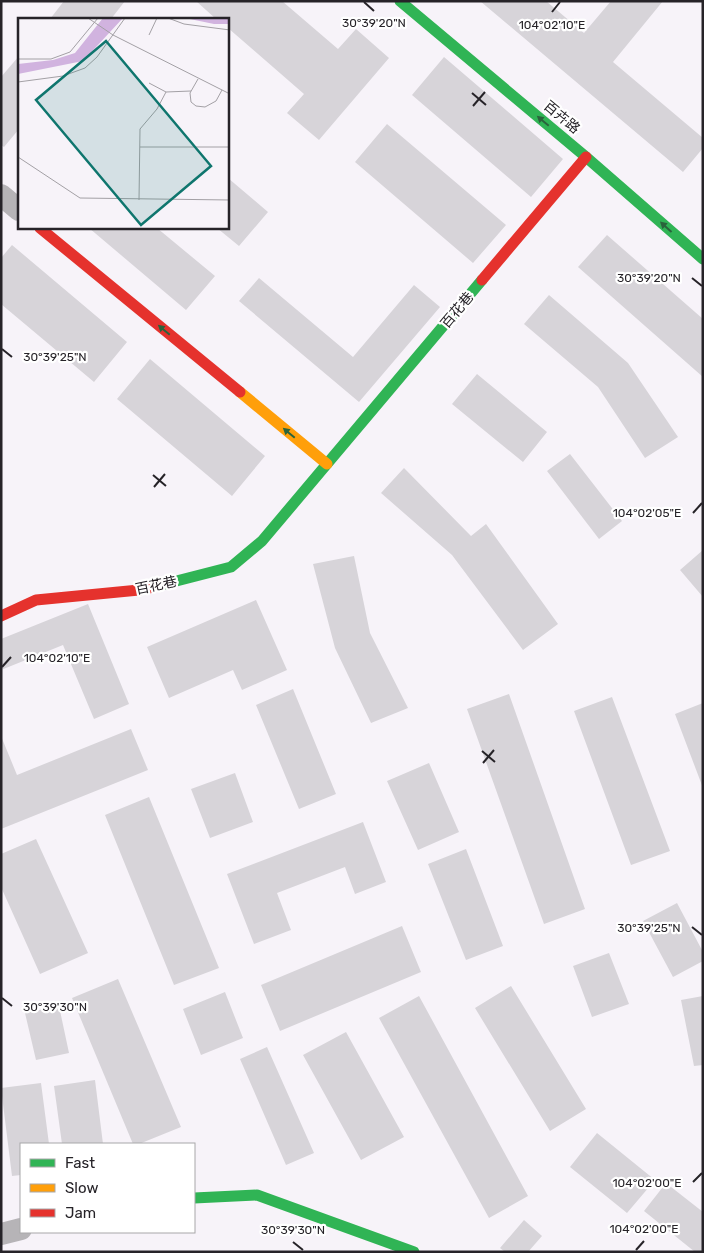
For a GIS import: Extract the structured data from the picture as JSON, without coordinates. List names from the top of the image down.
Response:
{
  "streets": {
    "street": ["百卉路", "百花巷"]
  },
  "crossings": [
    ["百卉路", "百花巷"]
  ],
  "one_way": ["百卉路"],
  "legend": ["Fast", "Slow", "Jam"],
  "coordinates": [
    "30°39'20\"N",
    "104°02'10\"E",
    "30°39'25\"N",
    "104°02'05\"E",
    "30°39'30\"N",
    "104°02'00\"E"
  ]
}
